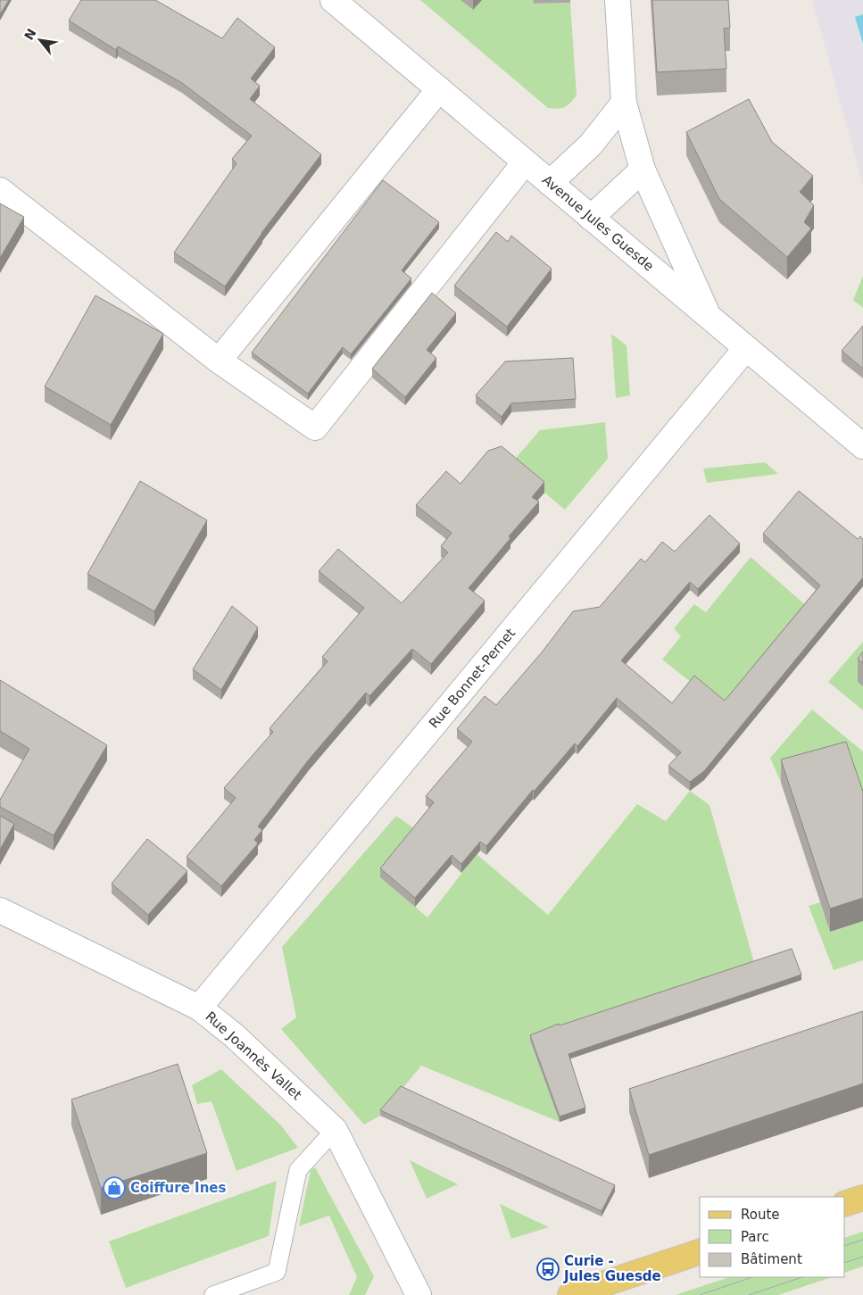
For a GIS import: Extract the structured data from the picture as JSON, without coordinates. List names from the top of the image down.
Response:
{
  "streets": {
    "street": ["Avenue Jules Guesde", "Rue Bonnet-Pernet", "Rue Joannès Vallet"]
  },
  "crossings": [
    ["Avenue Jules Guesde", "Rue Bonnet-Pernet"],
    ["Rue Bonnet-Pernet", "Rue Joannès Vallet"]
  ],
  "places": {
    "shop": ["Coiffure Ines"],
    "bus stop": ["Curie - Jules Guesde"]
  },
  "legend": ["Route", "Parc", "Bâtiment"],
  "north": "top left"
}
